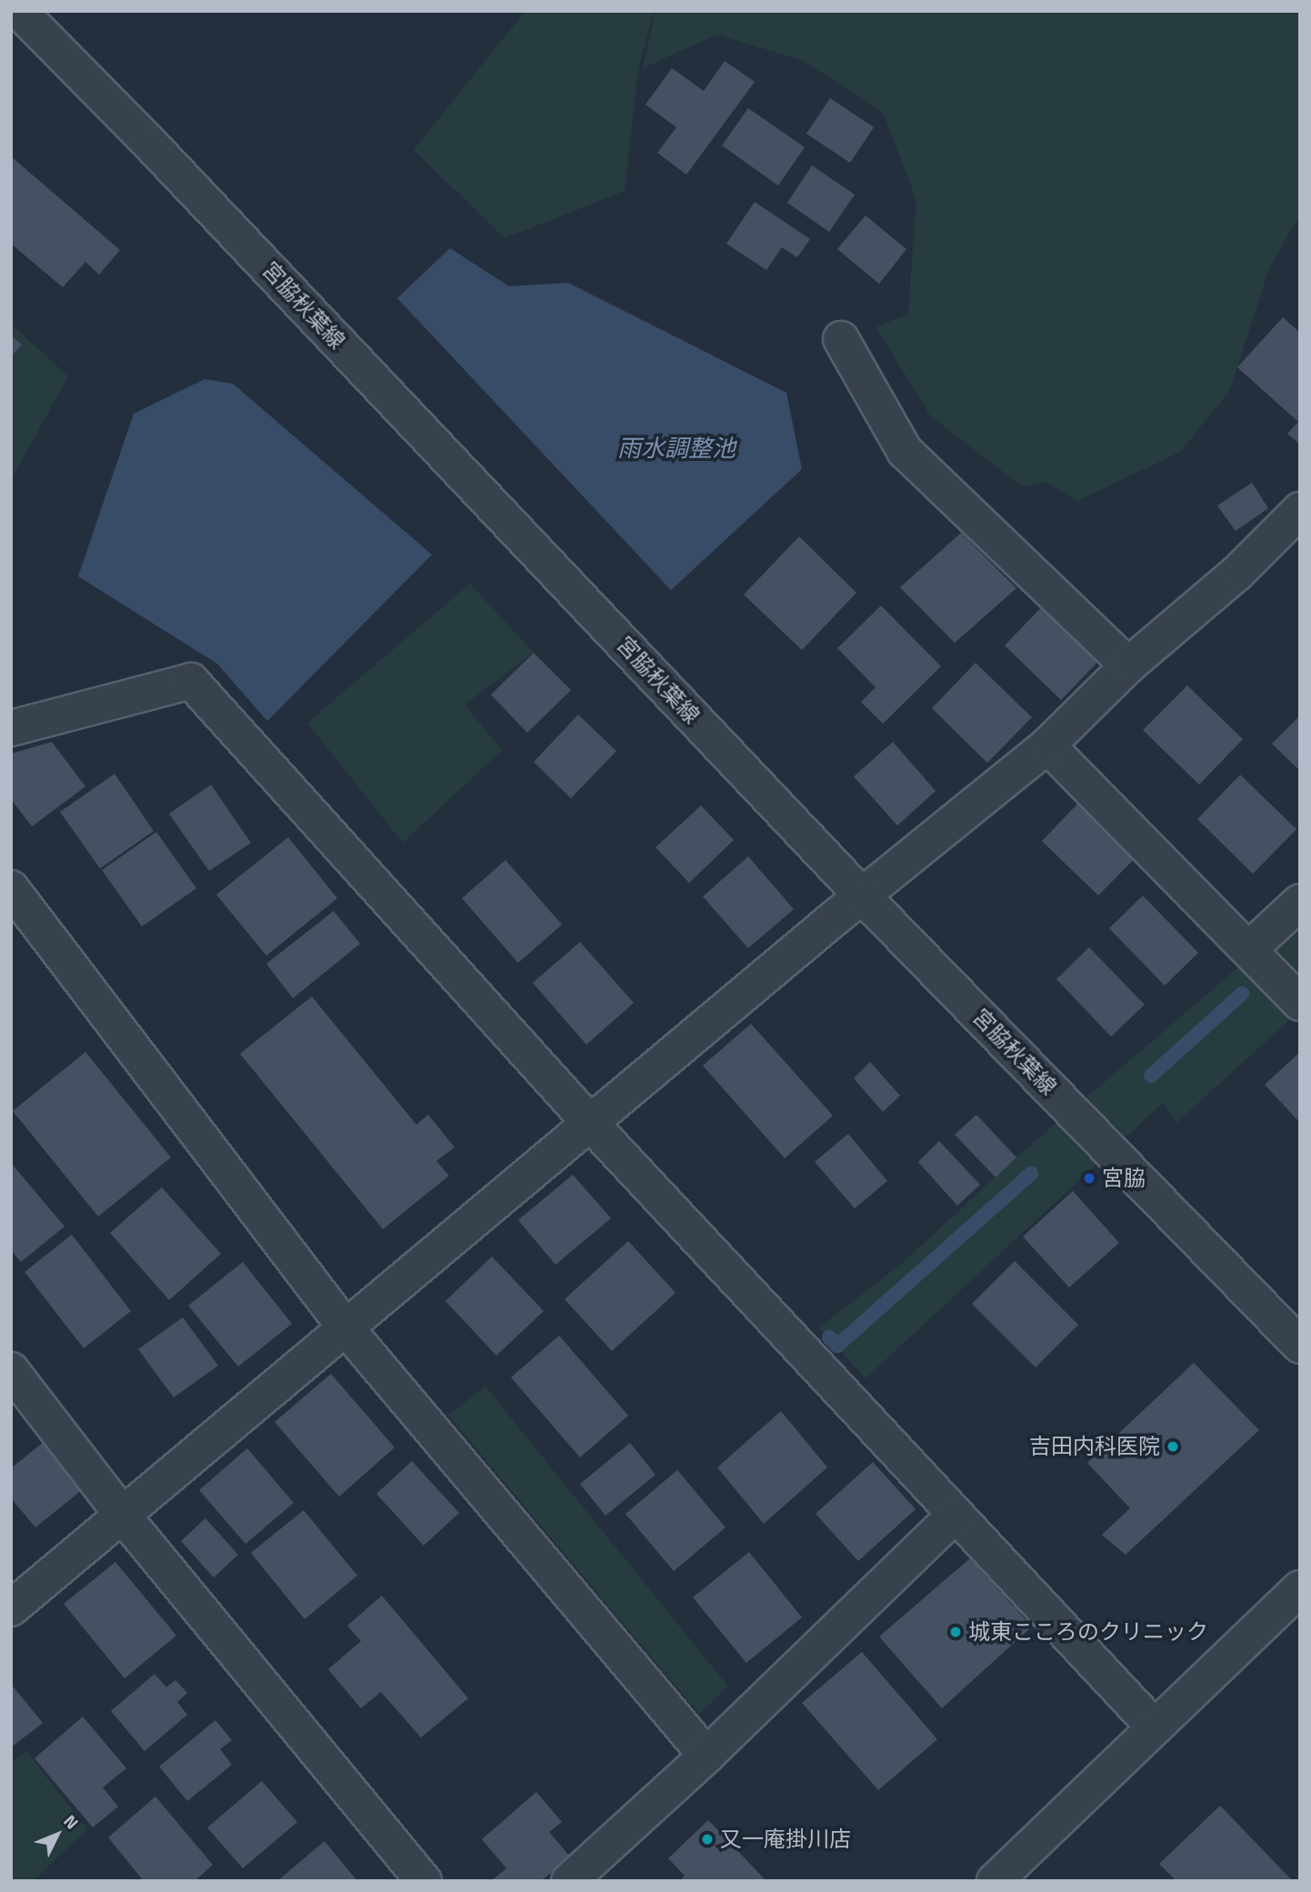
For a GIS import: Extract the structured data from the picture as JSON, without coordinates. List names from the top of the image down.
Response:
{
  "streets": {
    "street": ["宮脇秋葉線"]
  },
  "water": ["雨水調整池"],
  "places": [
    "宮脇",
    "吉田内科医院",
    "城東こころのクリニック",
    "又一庵掛川店"
  ],
  "north": "top right"
}
